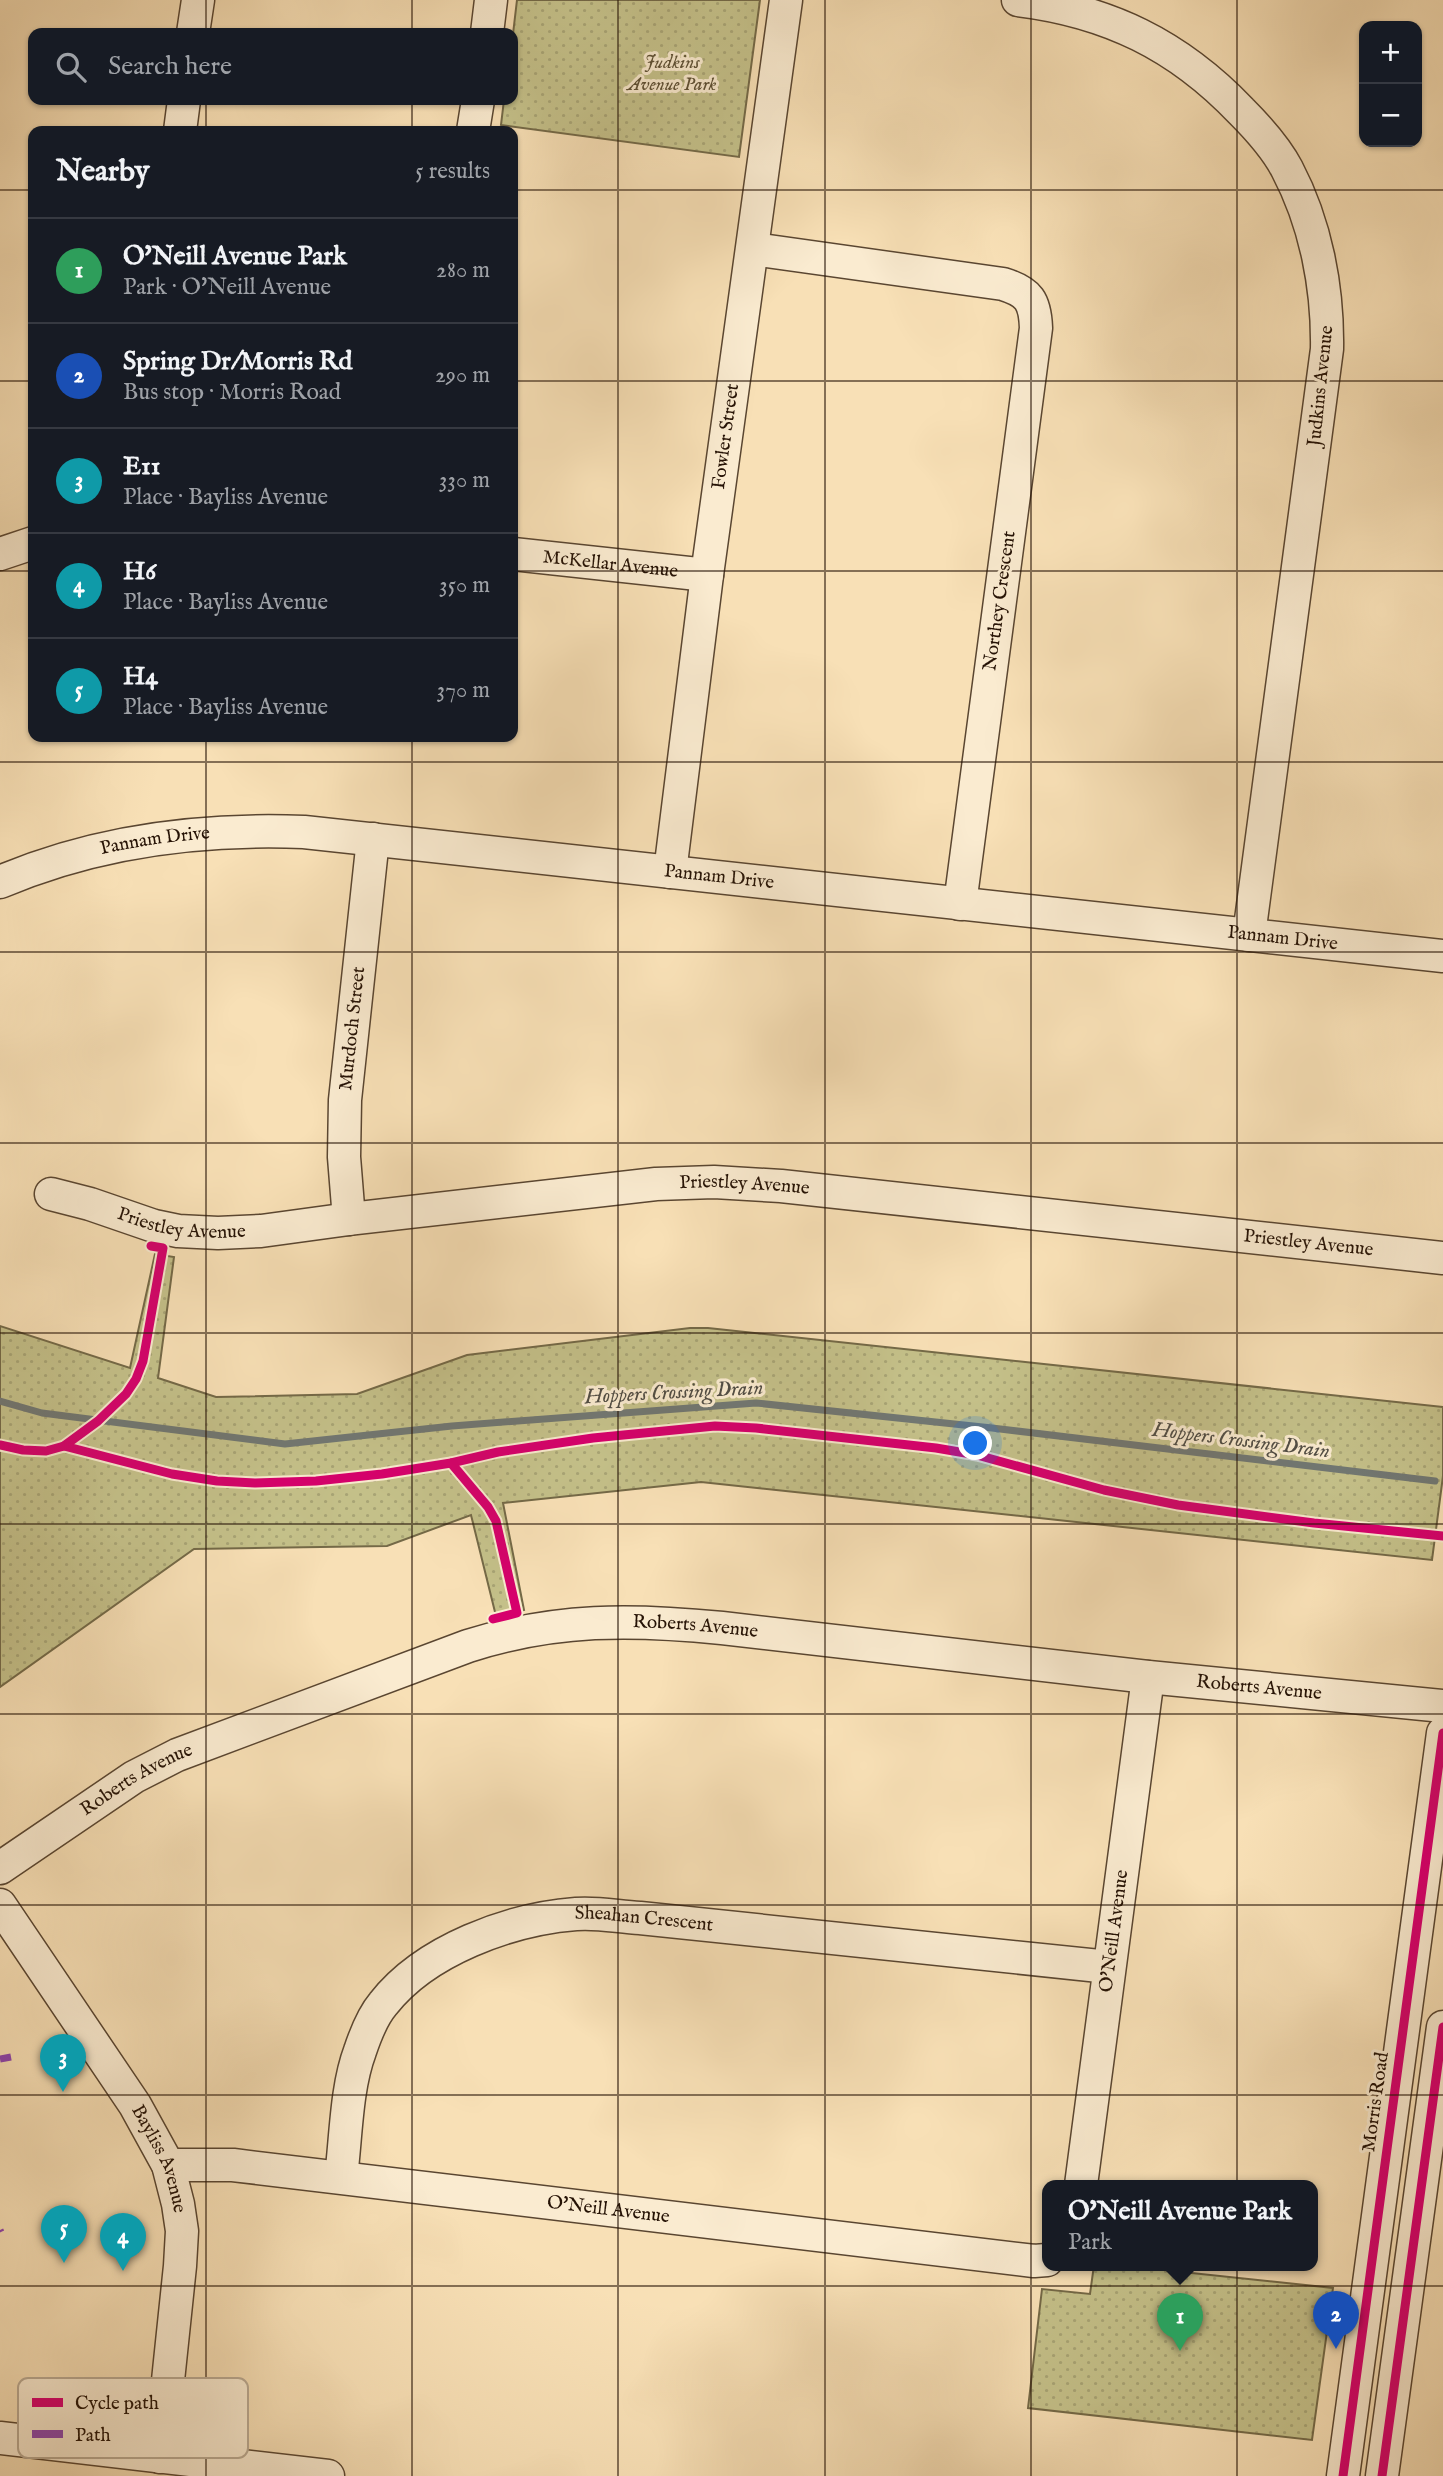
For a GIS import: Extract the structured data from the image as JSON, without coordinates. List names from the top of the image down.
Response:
{
  "streets": {
    "street": [
      "Judkins Avenue",
      "Fowler Street",
      "McKellar Avenue",
      "Northey Crescent",
      "Pannam Drive",
      "Murdoch Street",
      "Priestley Avenue",
      "Roberts Avenue",
      "Sheahan Crescent",
      "O'Neill Avenue",
      "Morris Road",
      "Bayliss Avenue"
    ]
  },
  "crossings": [
    ["Judkins Avenue", "Pannam Drive"],
    ["Fowler Street", "McKellar Avenue"],
    ["Fowler Street", "Northey Crescent"],
    ["Fowler Street", "Pannam Drive"],
    ["Northey Crescent", "Pannam Drive"],
    ["Pannam Drive", "Murdoch Street"],
    ["Murdoch Street", "Priestley Avenue"],
    ["Roberts Avenue", "O'Neill Avenue"],
    ["Sheahan Crescent", "O'Neill Avenue"],
    ["O'Neill Avenue", "Bayliss Avenue"]
  ],
  "water": ["Hoppers Crossing Drain"],
  "parks": ["Judkins Avenue Park"],
  "legend": ["Cycle path", "Path"],
  "page": {
    "map_buttons": ["+", "−"],
    "search": "Search here",
    "heading": ["Nearby", "5 results"],
    "list": [
      {
        "mark": "1",
        "name": "O'Neill Avenue Park",
        "note": "Park · O'Neill Avenue",
        "value": "280 m"
      },
      {
        "mark": "2",
        "name": "Spring Dr/Morris Rd",
        "note": "Bus stop · Morris Road",
        "value": "290 m"
      },
      {
        "mark": "3",
        "name": "E11",
        "note": "Place · Bayliss Avenue",
        "value": "330 m"
      },
      {
        "mark": "4",
        "name": "H6",
        "note": "Place · Bayliss Avenue",
        "value": "350 m"
      },
      {
        "mark": "5",
        "name": "H4",
        "note": "Place · Bayliss Avenue",
        "value": "370 m"
      }
    ],
    "pins": [
      "3",
      "5",
      "4",
      "2",
      "1"
    ],
    "popup": ["O'Neill Avenue Park", "Park"]
  }
}
